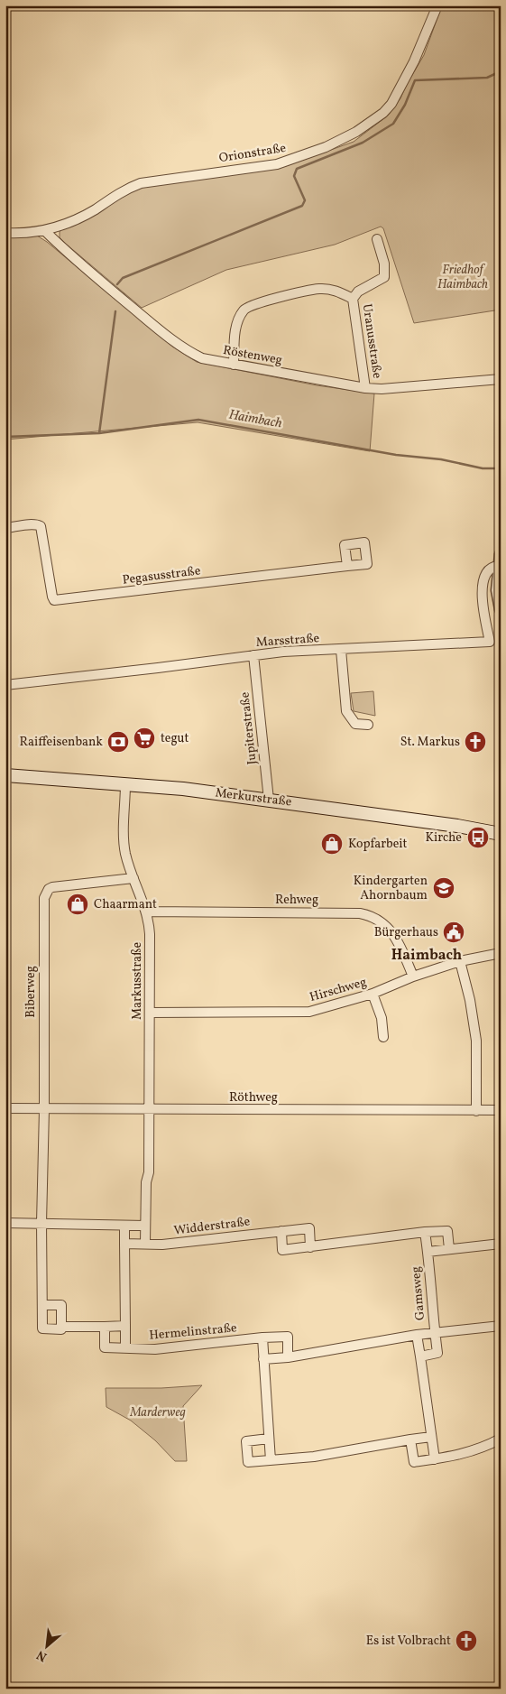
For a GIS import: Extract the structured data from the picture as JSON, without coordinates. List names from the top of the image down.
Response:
{
  "streets": {
    "main road": ["Merkurstraße"],
    "street": [
      "Orionstraße",
      "Uranusstraße",
      "Röstenweg",
      "Pegasusstraße",
      "Marsstraße",
      "Jupiterstraße",
      "Rehweg",
      "Markusstraße",
      "Hirschweg",
      "Biberweg",
      "Röthweg",
      "Widderstraße",
      "Gamsweg",
      "Hermelinstraße"
    ]
  },
  "crossings": [
    ["Orionstraße", "Röstenweg"],
    ["Uranusstraße", "Röstenweg"],
    ["Marsstraße", "Jupiterstraße"],
    ["Jupiterstraße", "Merkurstraße"],
    ["Merkurstraße", "Markusstraße"],
    ["Rehweg", "Markusstraße"],
    ["Rehweg", "Hirschweg"],
    ["Markusstraße", "Hirschweg"],
    ["Markusstraße", "Biberweg"],
    ["Markusstraße", "Röthweg"],
    ["Biberweg", "Röthweg"]
  ],
  "districts": ["Haimbach"],
  "water": ["Haimbach"],
  "parks": ["Friedhof Haimbach", "Marderweg"],
  "places": {
    "supermarket": ["tegut"],
    "bank": ["Raiffeisenbank"],
    "church": ["St. Markus", "Es ist Volbracht"],
    "bus stop": ["Kirche"],
    "shop": ["Kopfarbeit", "Chaarmant"],
    "school or university": ["Kindergarten Ahornbaum"],
    "public building": ["Bürgerhaus"]
  },
  "north": "bottom left"
}
